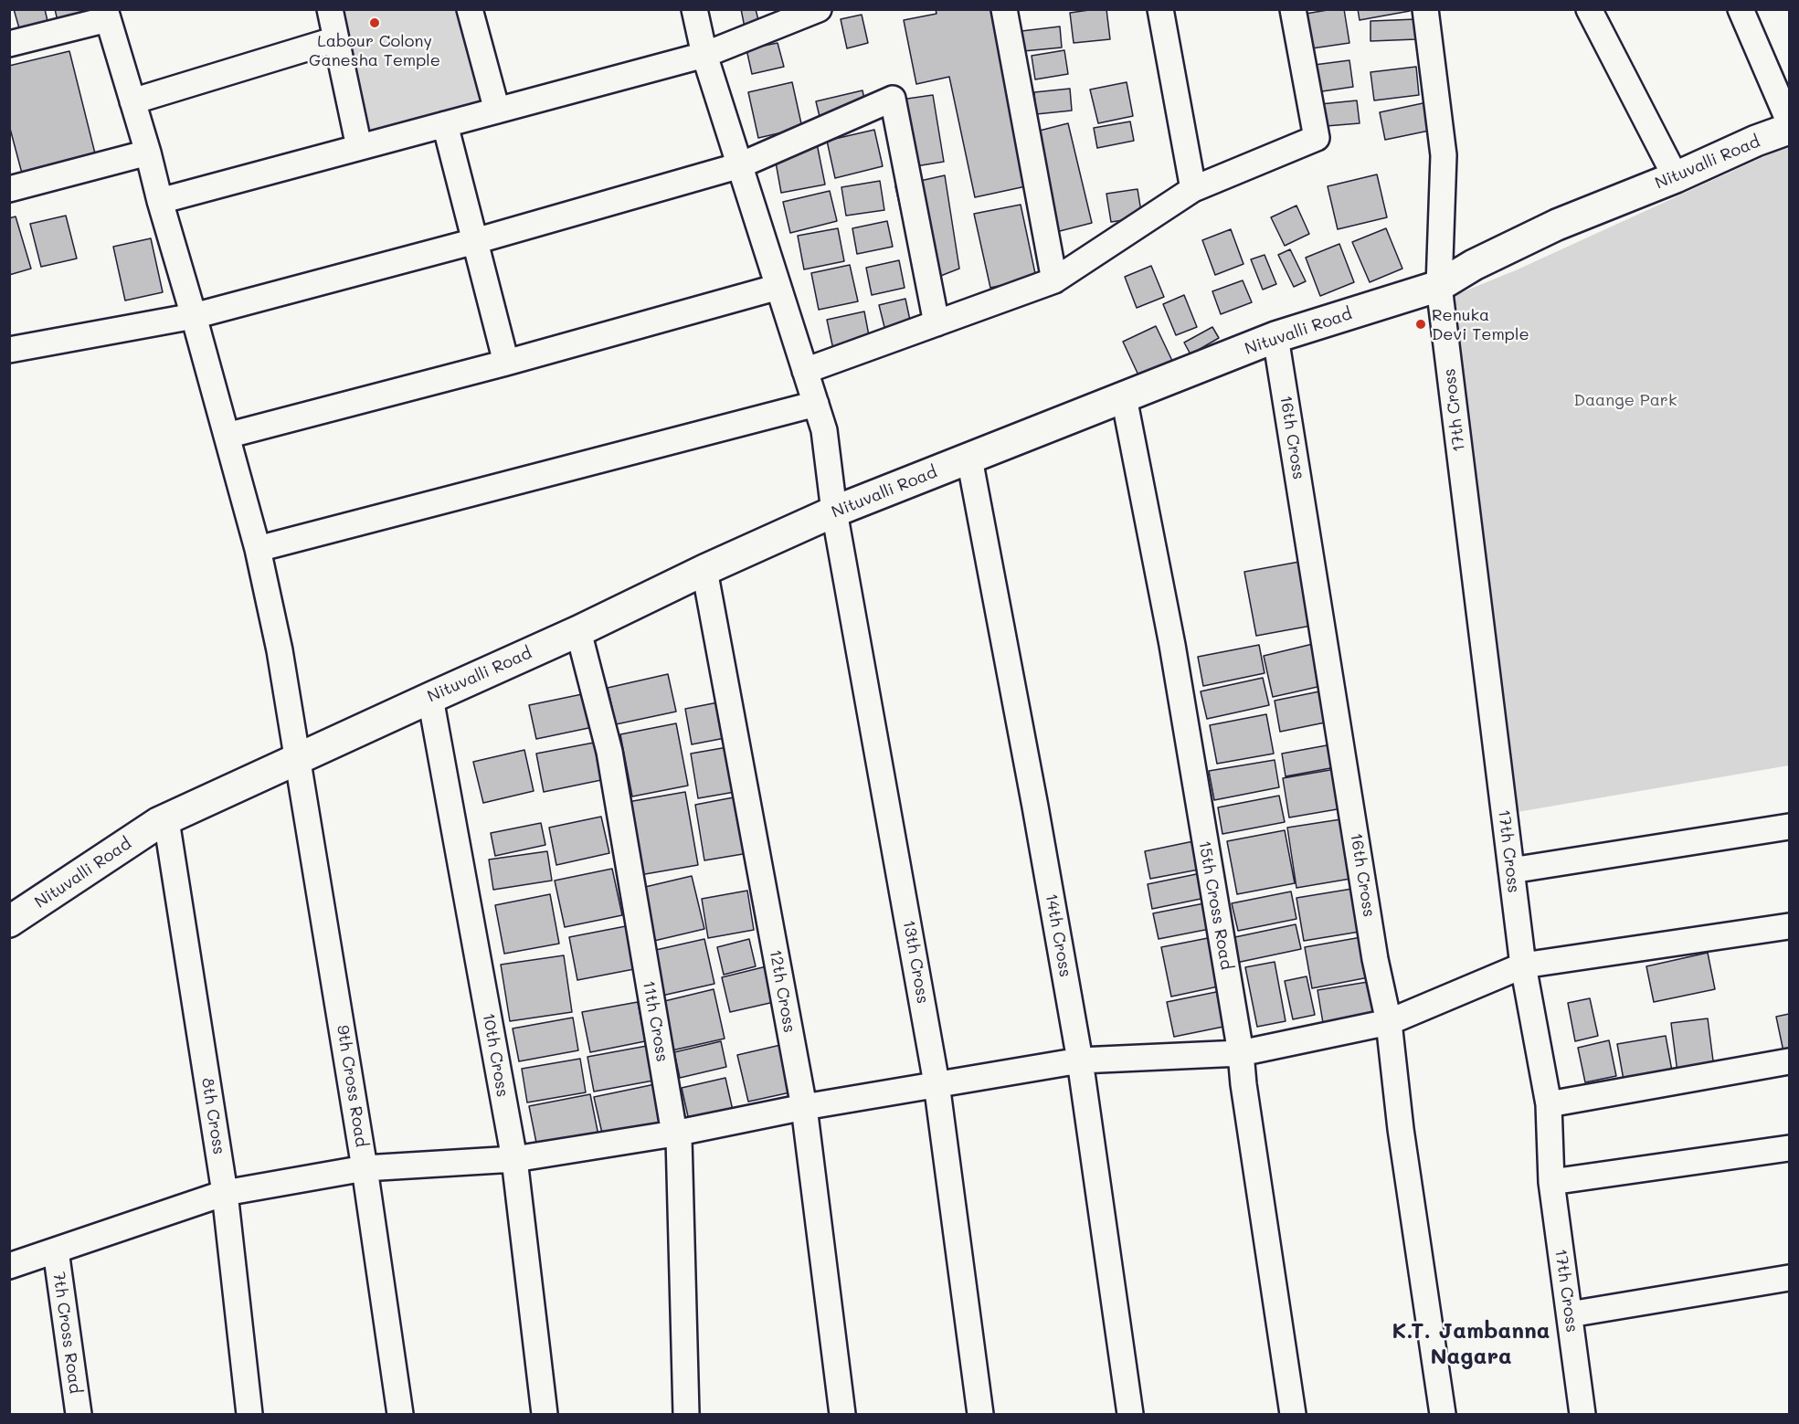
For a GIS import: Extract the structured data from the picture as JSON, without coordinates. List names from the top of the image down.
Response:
{
  "streets": {
    "street": [
      "Nituvalli Road",
      "17th Cross",
      "16th Cross",
      "15th Cross Road",
      "14th Cross",
      "13th Cross",
      "12th Cross",
      "11th Cross",
      "10th Cross",
      "9th Cross Road",
      "8th Cross",
      "7th Cross Road"
    ]
  },
  "crossings": [
    ["Nituvalli Road", "17th Cross"],
    ["Nituvalli Road", "16th Cross"],
    ["Nituvalli Road", "15th Cross Road"],
    ["Nituvalli Road", "14th Cross"],
    ["Nituvalli Road", "13th Cross"],
    ["Nituvalli Road", "12th Cross"],
    ["Nituvalli Road", "11th Cross"],
    ["Nituvalli Road", "10th Cross"],
    ["Nituvalli Road", "9th Cross Road"],
    ["Nituvalli Road", "8th Cross"]
  ],
  "districts": ["K.T. Jambanna Nagara"],
  "parks": ["Daange Park"],
  "places": ["Labour Colony Ganesha Temple", "Renuka Devi Temple"]
}
